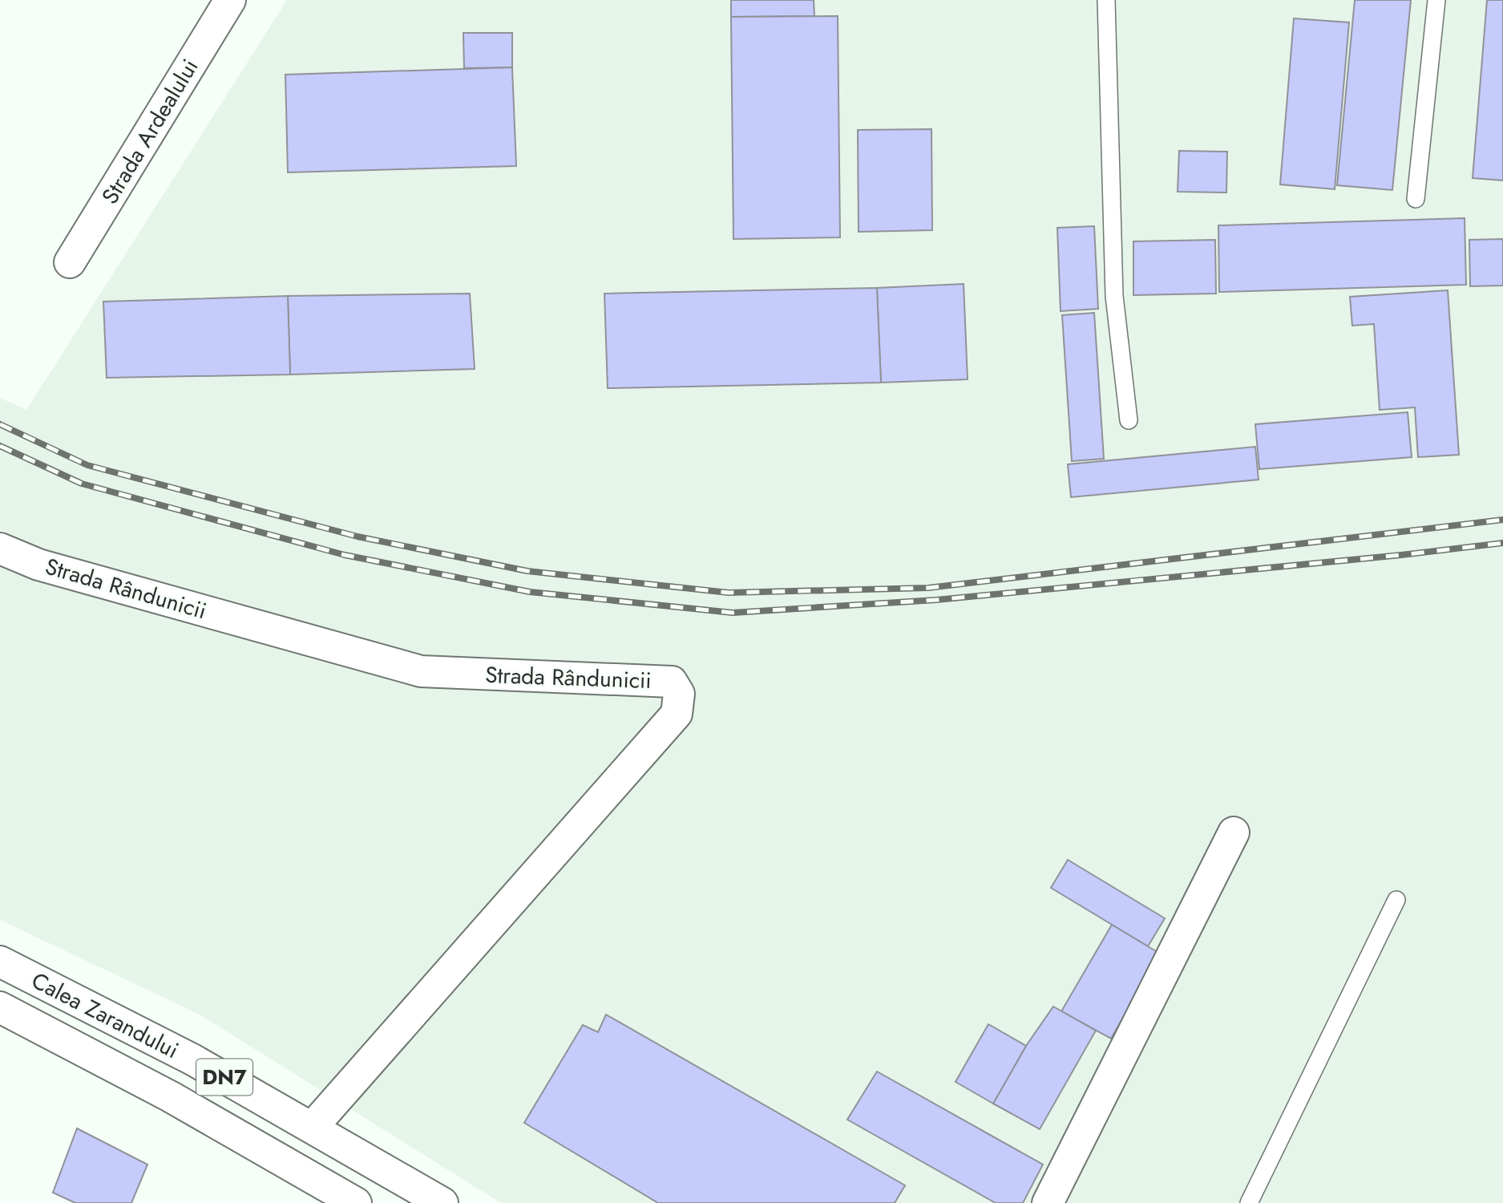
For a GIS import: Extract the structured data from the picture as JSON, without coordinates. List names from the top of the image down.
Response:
{
  "streets": {
    "street": [
      "Strada Ardealului",
      "Strada Rândunicii",
      "Calea Zarandului",
      "DN7"
    ]
  },
  "crossings": [
    ["Strada Rândunicii", "Calea Zarandului"]
  ]
}
